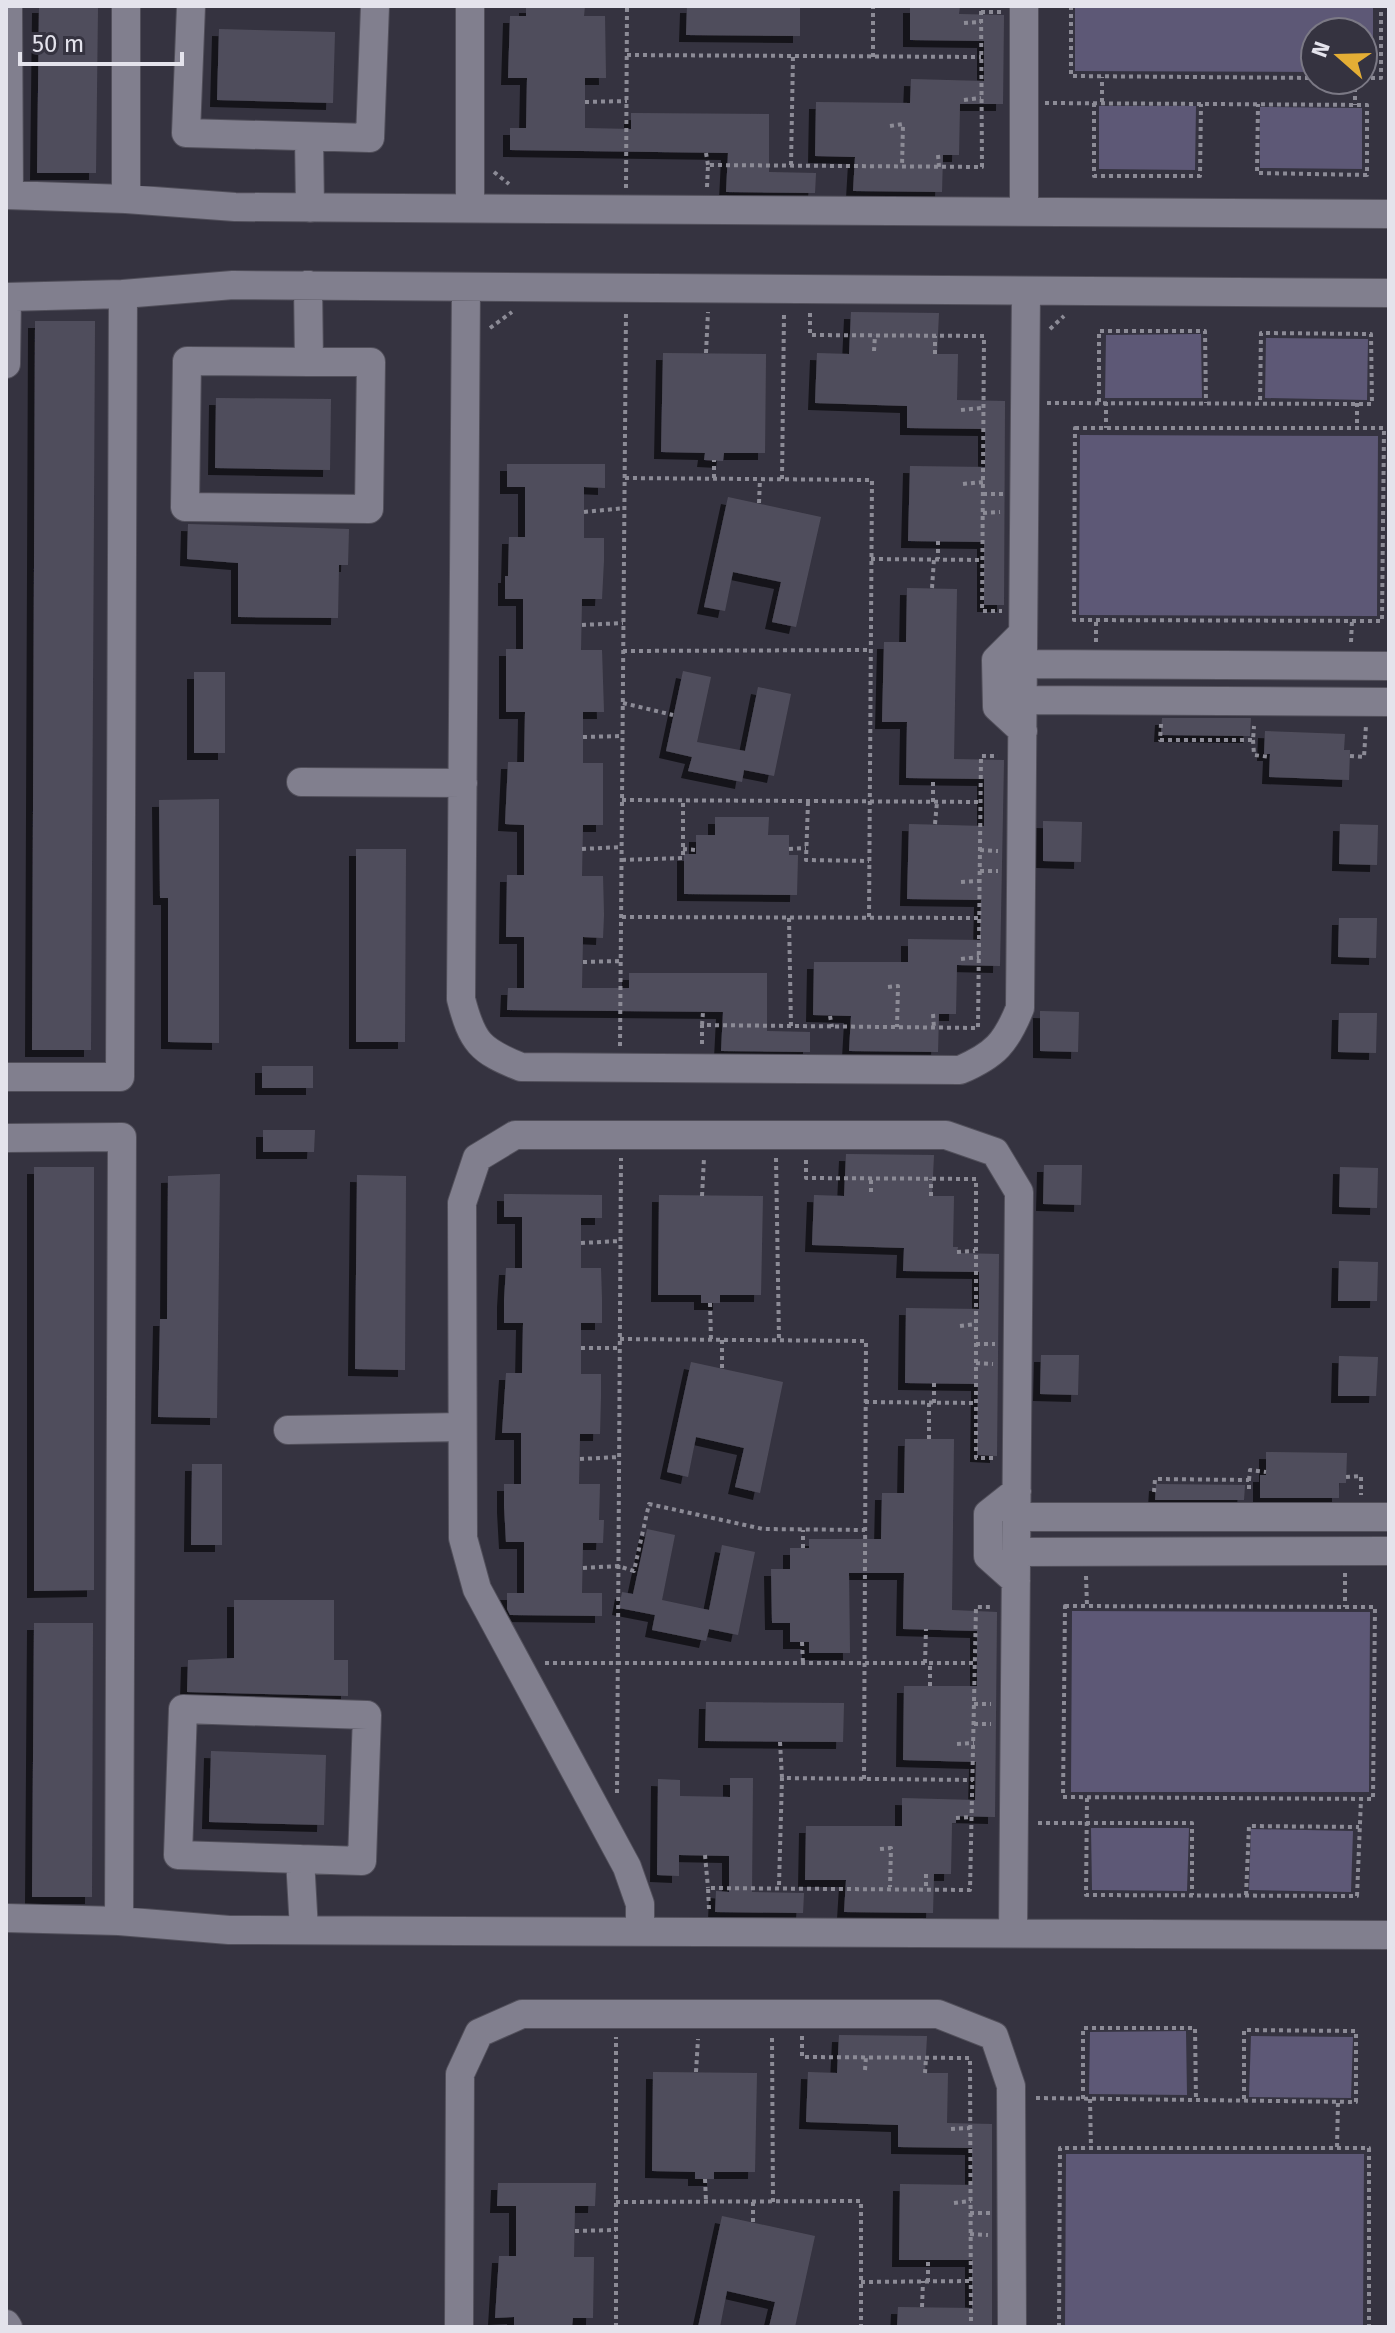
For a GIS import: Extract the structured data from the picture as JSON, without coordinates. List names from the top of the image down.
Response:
{
  "scale_bar": "50 m",
  "north": "left"
}
